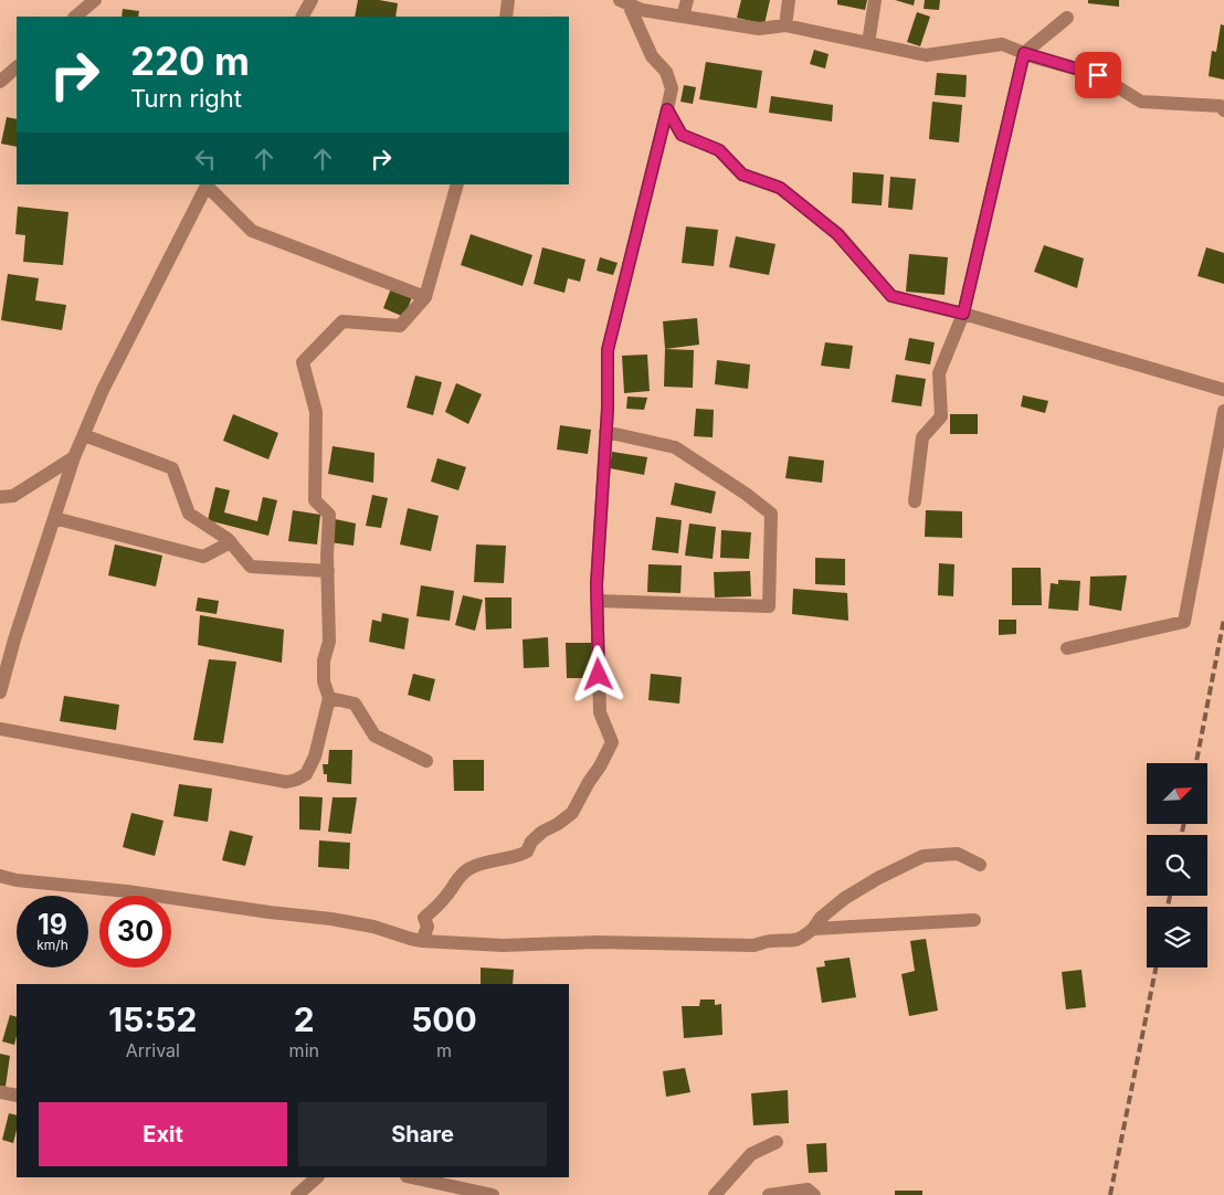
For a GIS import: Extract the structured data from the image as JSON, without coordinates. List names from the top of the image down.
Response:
{
  "north": "top right",
  "page": {
    "turn": ["220 m", "Turn right"],
    "speed": "19 km/h",
    "limit": "30",
    "eta": [
      "15:52",
      "Arrival",
      "2",
      "min",
      "500",
      "m"
    ],
    "buttons": ["Exit", "Share"]
  }
}
